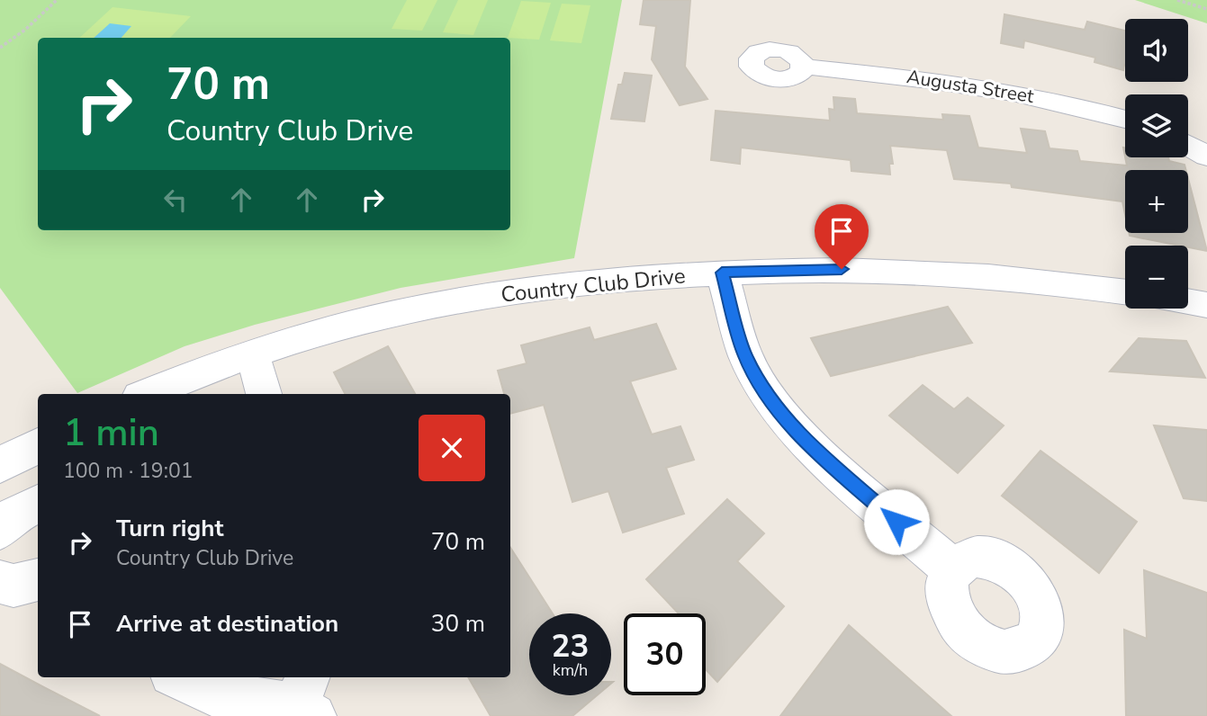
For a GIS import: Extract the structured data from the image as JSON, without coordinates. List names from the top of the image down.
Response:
{
  "streets": {
    "street": ["Augusta Street", "Country Club Drive"]
  },
  "page": {
    "map_buttons": ["+", "−"],
    "turn": ["70 m", "Country Club Drive"],
    "heading": ["1 min", "100 m · 19:01"],
    "list": [
      {
        "name": "Turn right",
        "note": "Country Club Drive",
        "value": "70 m"
      },
      {
        "name": "Arrive at destination",
        "value": "30 m"
      }
    ],
    "speed": "23 km/h",
    "limit": "30"
  }
}
